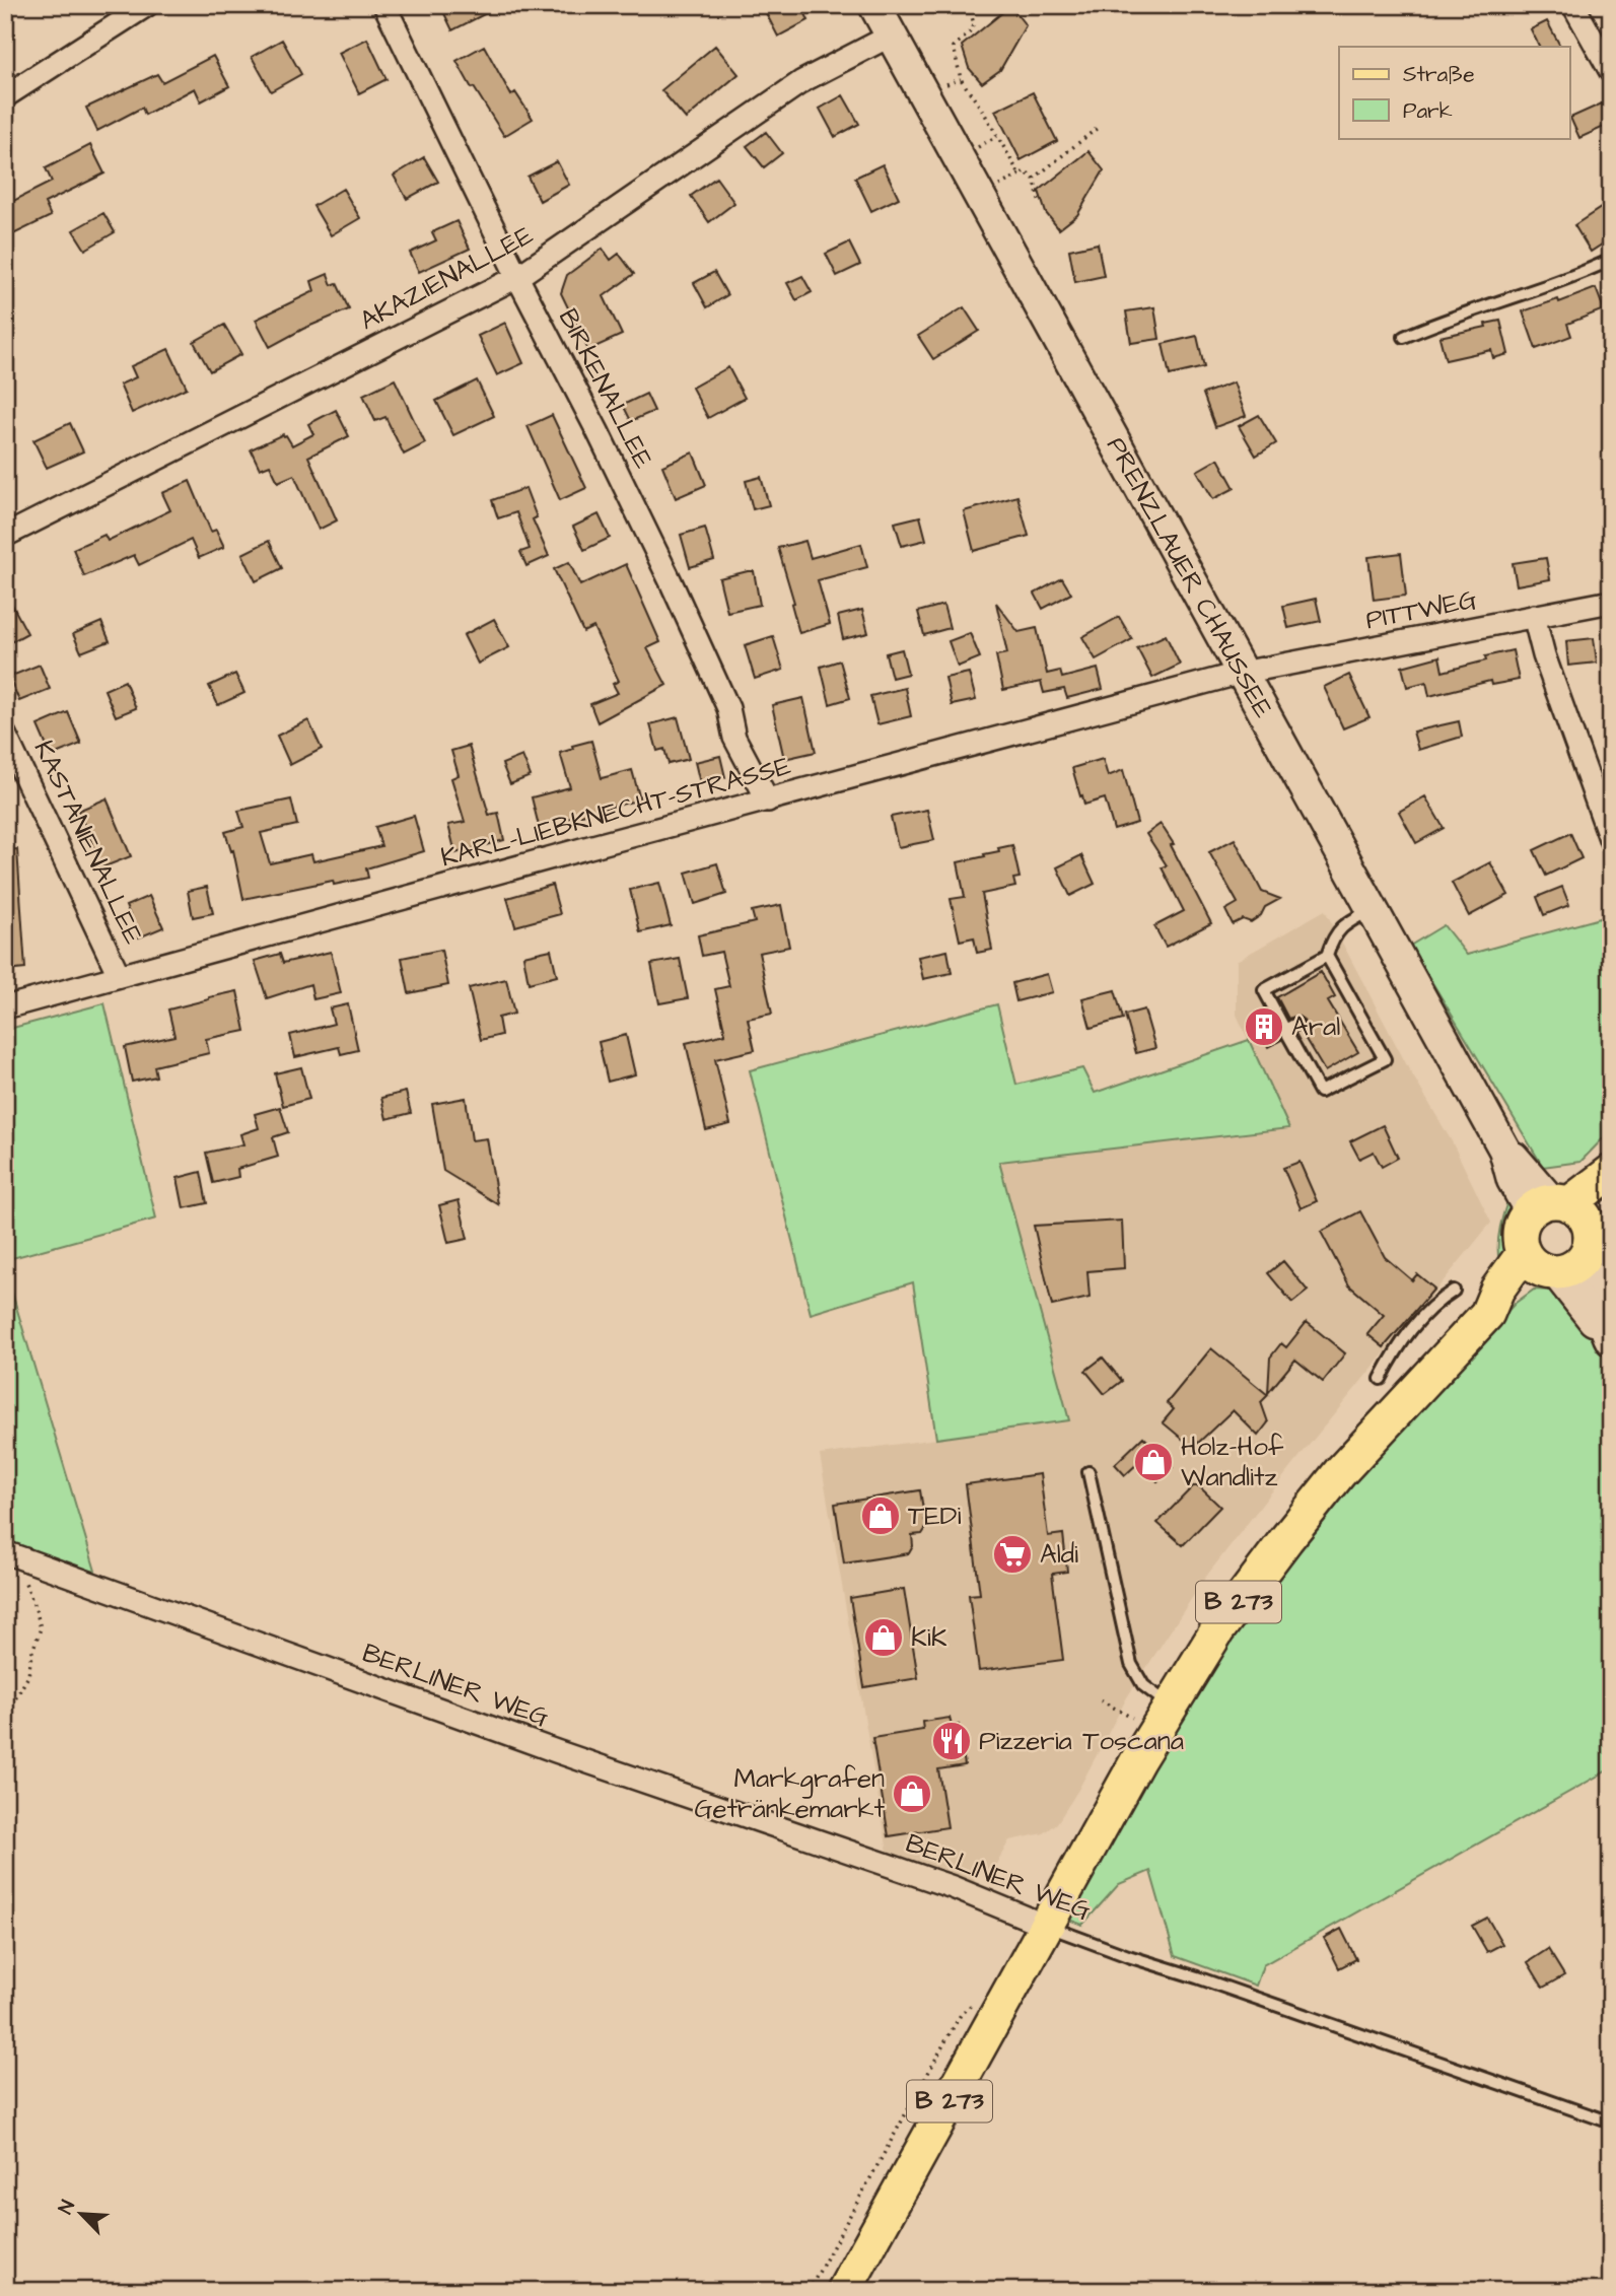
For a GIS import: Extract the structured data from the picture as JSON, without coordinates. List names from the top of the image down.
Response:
{
  "streets": {
    "main road": ["PRENZLAUER CHAUSSEE", "B 273"],
    "street": [
      "AKAZIENALLEE",
      "BIRKENALLEE",
      "PITTWEG",
      "KARL-LIEBKNECHT-STRASSE",
      "KASTANIENALLEE",
      "BERLINER WEG"
    ]
  },
  "crossings": [
    ["AKAZIENALLEE", "BIRKENALLEE"],
    ["AKAZIENALLEE", "PRENZLAUER CHAUSSEE"],
    ["BIRKENALLEE", "KARL-LIEBKNECHT-STRASSE"],
    ["PRENZLAUER CHAUSSEE", "PITTWEG"],
    ["PRENZLAUER CHAUSSEE", "KARL-LIEBKNECHT-STRASSE"],
    ["PITTWEG", "KARL-LIEBKNECHT-STRASSE"],
    ["KARL-LIEBKNECHT-STRASSE", "KASTANIENALLEE"],
    ["B 273", "BERLINER WEG"]
  ],
  "places": {
    "building": ["Aral"],
    "shop": [
      "Holz-Hof Wandlitz",
      "TEDi",
      "KiK",
      "Markgrafen Getränkemarkt"
    ],
    "supermarket": ["Aldi"],
    "restaurant": ["Pizzeria Toscana"]
  },
  "legend": ["Straße", "Park"],
  "north": "top left"
}
